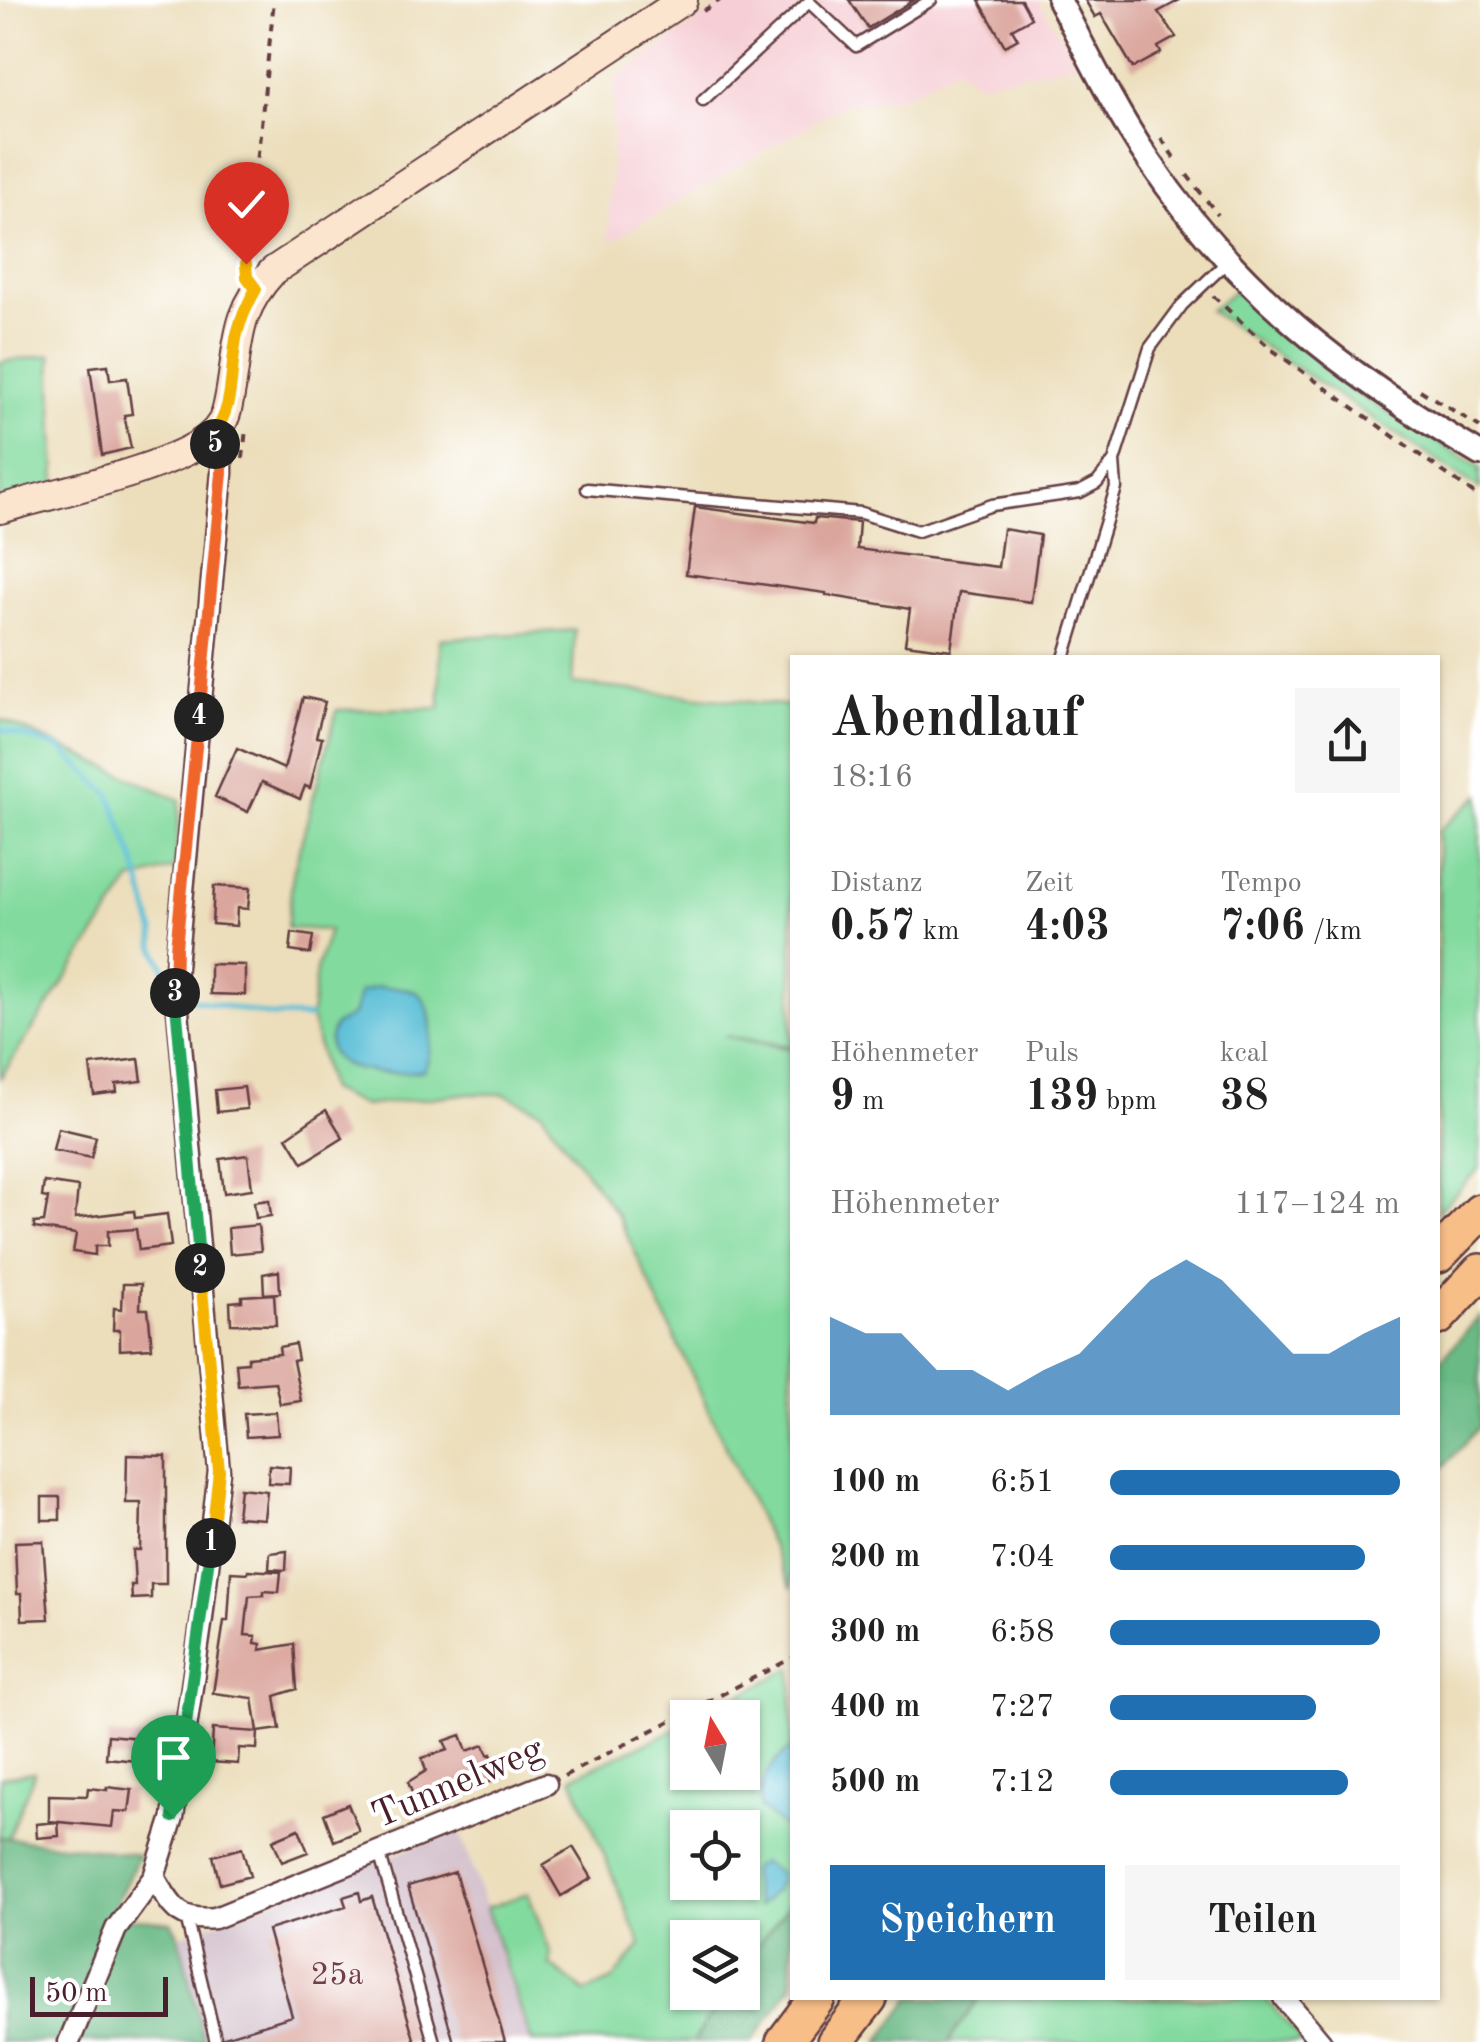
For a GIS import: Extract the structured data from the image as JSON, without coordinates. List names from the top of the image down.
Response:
{
  "streets": {
    "street": ["Tunnelweg"]
  },
  "house_numbers": ["25a"],
  "scale_bar": "50 m",
  "north": "top",
  "page": {
    "pins": [
      "5",
      "4",
      "3",
      "2",
      "1"
    ],
    "heading": ["Abendlauf", "18:16"],
    "stats": [
      ["Distanz", "0.57 km"],
      ["Zeit", "4:03"],
      ["Tempo", "7:06 /km"],
      ["Höhenmeter", "9 m"],
      ["Puls", "139 bpm"],
      ["kcal", "38"]
    ],
    "chart": ["Höhenmeter", "117–124 m"],
    "list": [
      {
        "name": "100 m",
        "note": "6:51"
      },
      {
        "name": "200 m",
        "note": "7:04"
      },
      {
        "name": "300 m",
        "note": "6:58"
      },
      {
        "name": "400 m",
        "note": "7:27"
      },
      {
        "name": "500 m",
        "note": "7:12"
      }
    ],
    "buttons": ["Speichern", "Teilen"],
    "scale": "50 m"
  }
}
